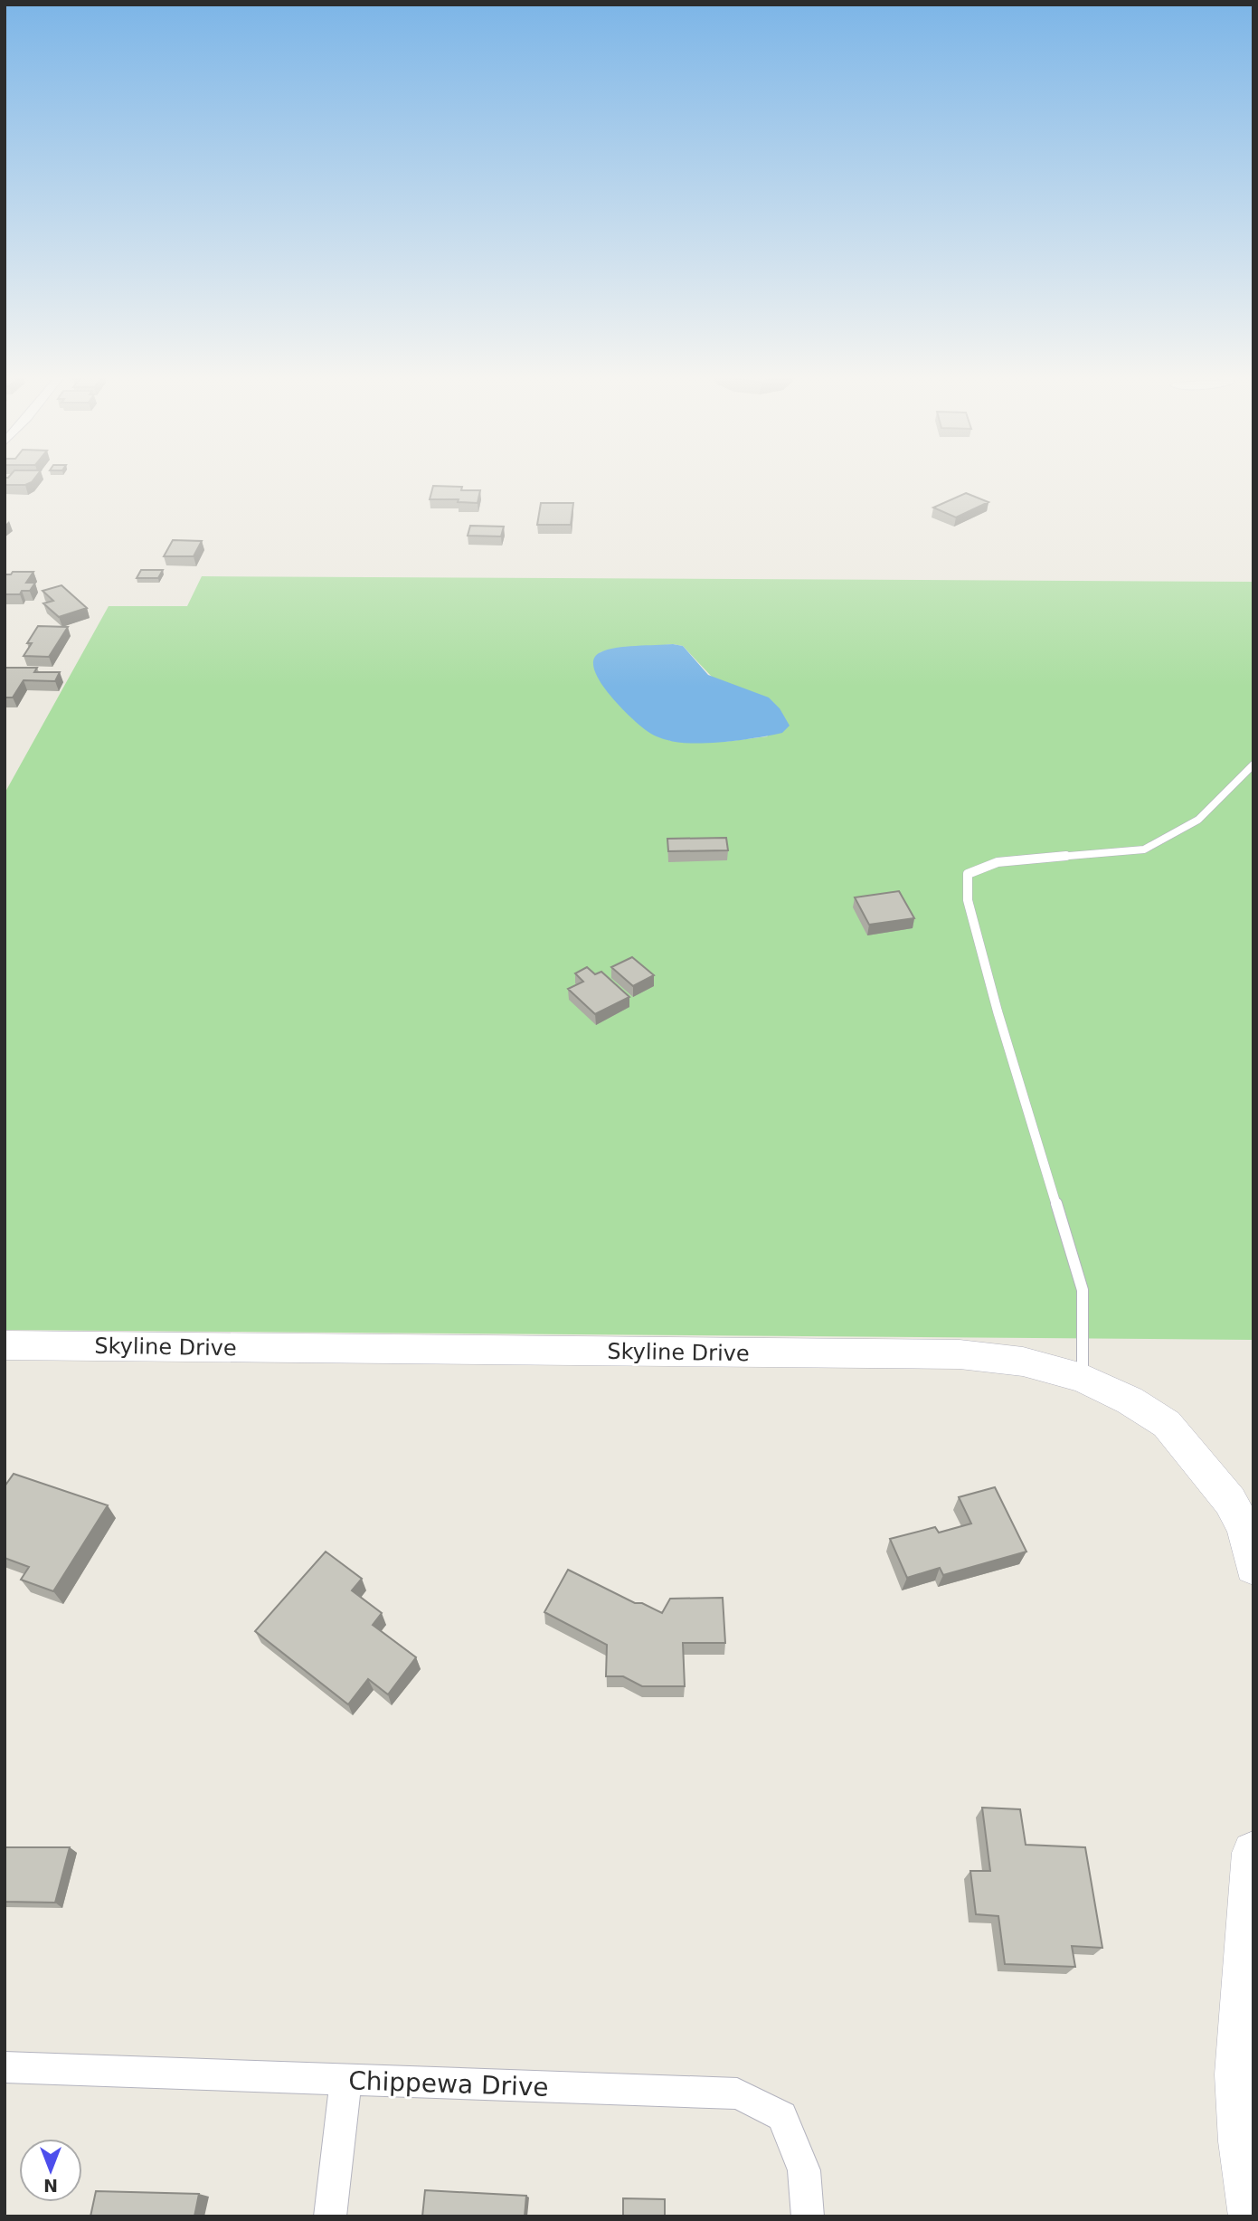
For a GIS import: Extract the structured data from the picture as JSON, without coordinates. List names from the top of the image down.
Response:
{
  "streets": {
    "street": ["Skyline Drive", "Chippewa Drive"]
  },
  "north": "bottom"
}
